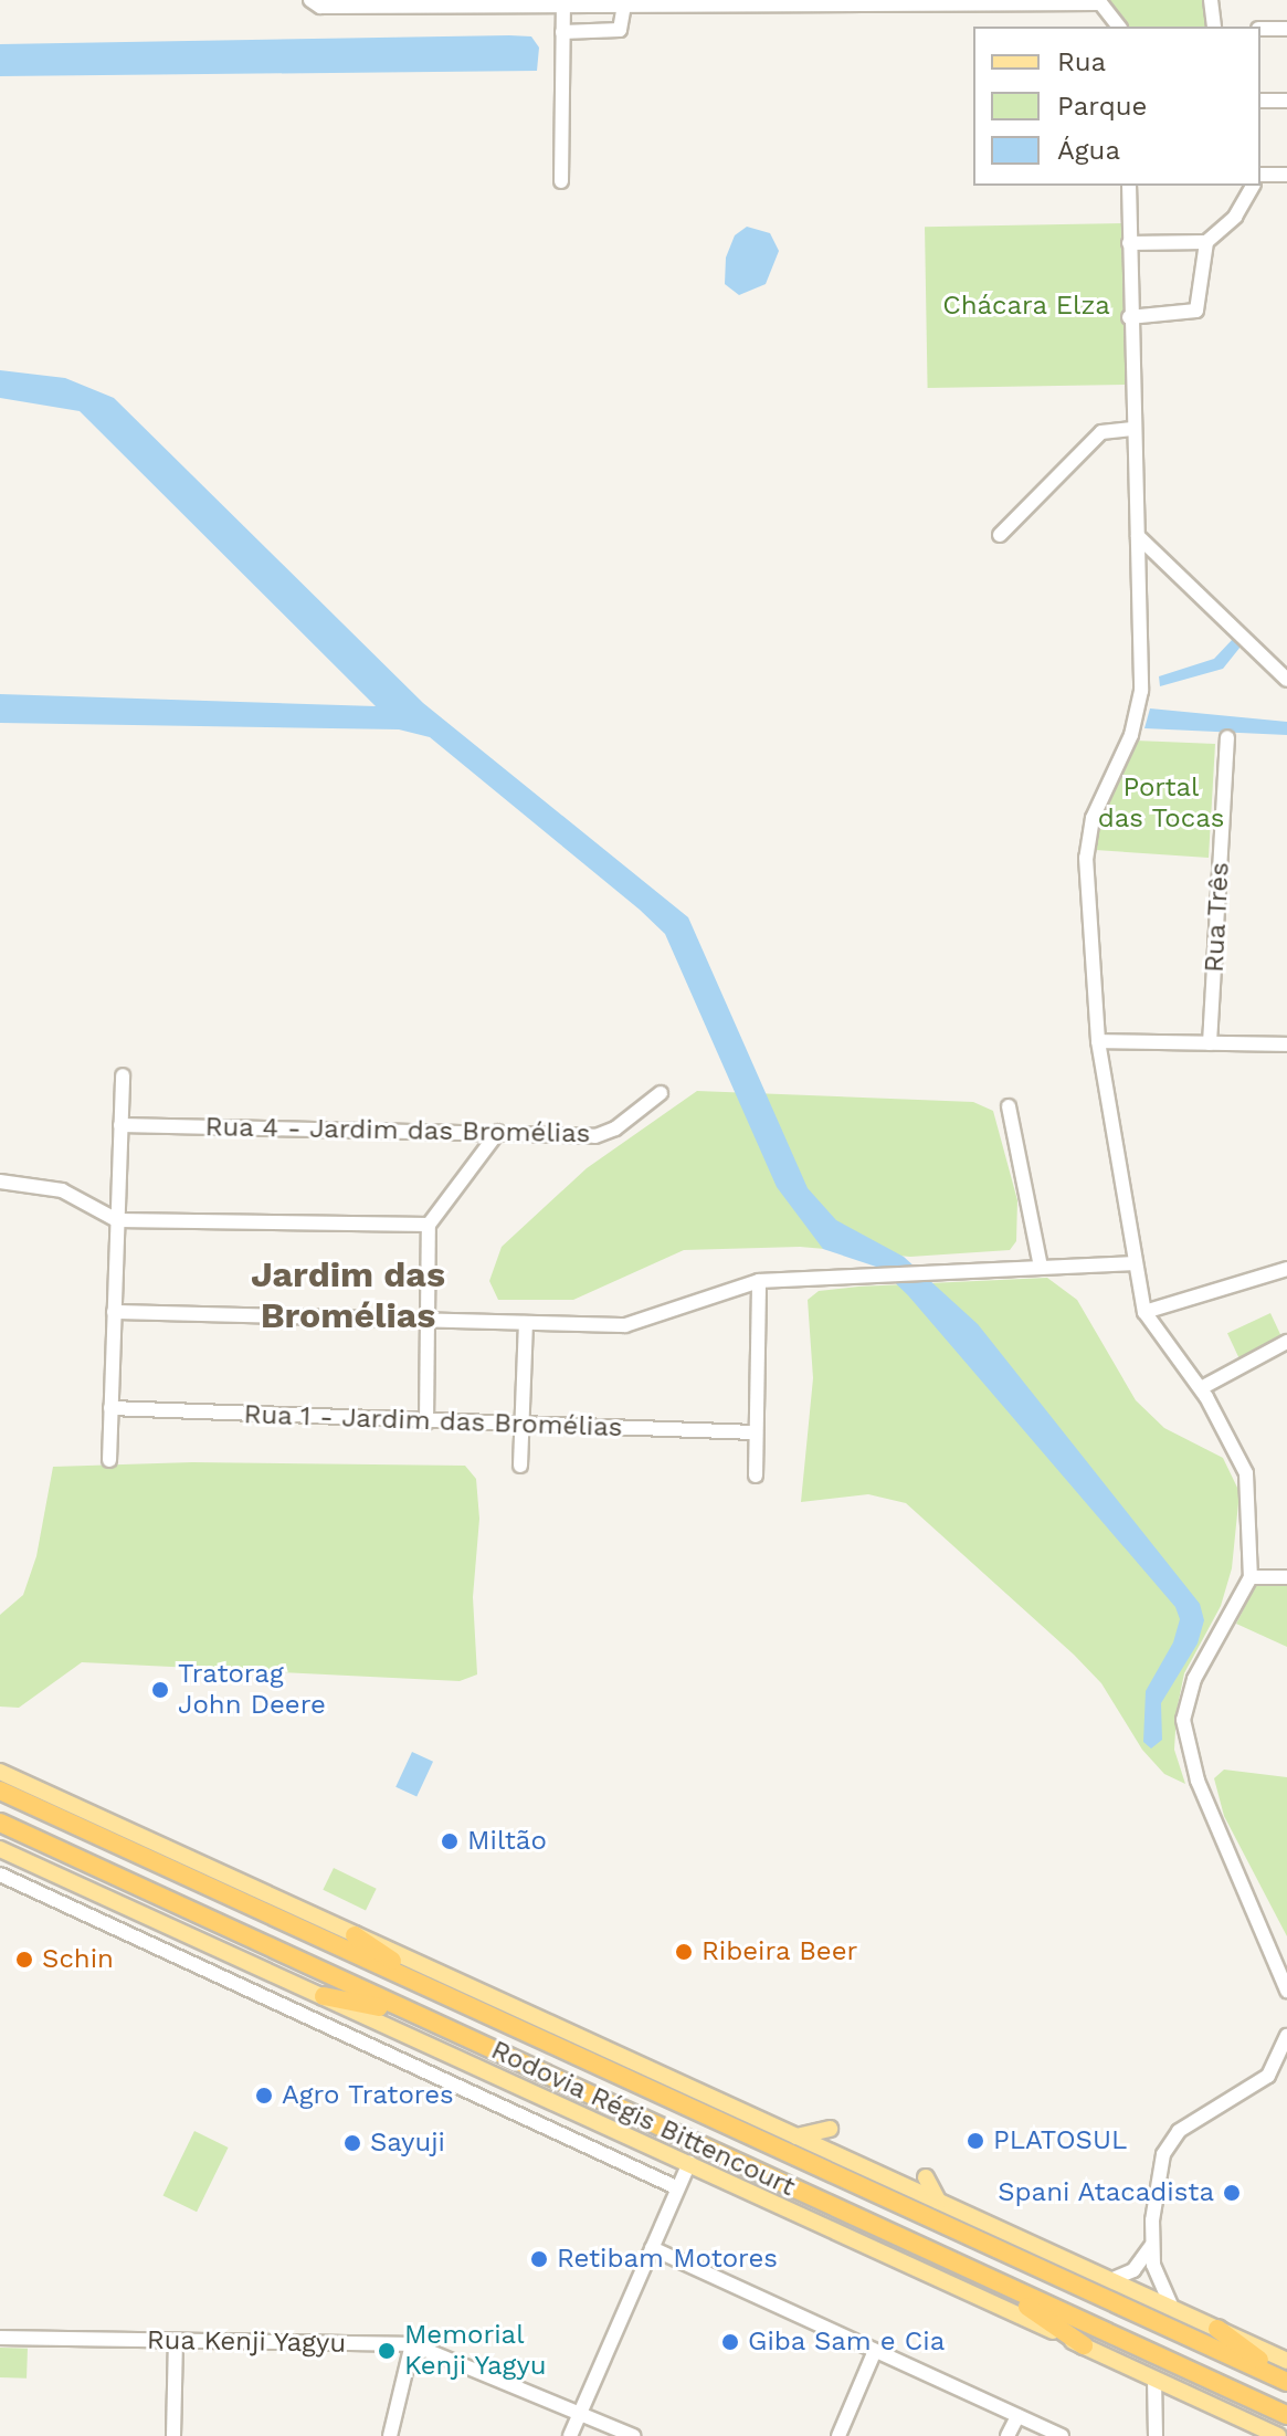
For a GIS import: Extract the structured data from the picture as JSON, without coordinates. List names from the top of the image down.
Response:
{
  "streets": {
    "highway": ["Rodovia Régis Bittencourt"],
    "street": [
      "Rua Três",
      "Rua 4 - Jardim das Bromélias",
      "Rua 1 - Jardim das Bromélias",
      "Rua Kenji Yagyu"
    ]
  },
  "districts": ["Jardim das Bromélias"],
  "parks": ["Chácara Elza", "Portal das Tocas"],
  "places": [
    "Tratorag John Deere",
    "Miltão",
    "Ribeira Beer",
    "Schin",
    "Agro Tratores",
    "PLATOSUL",
    "Sayuji",
    "Spani Atacadista",
    "Retibam Motores",
    "Giba Sam e Cia",
    "Memorial Kenji Yagyu"
  ],
  "legend": ["Rua", "Parque", "Água"]
}
